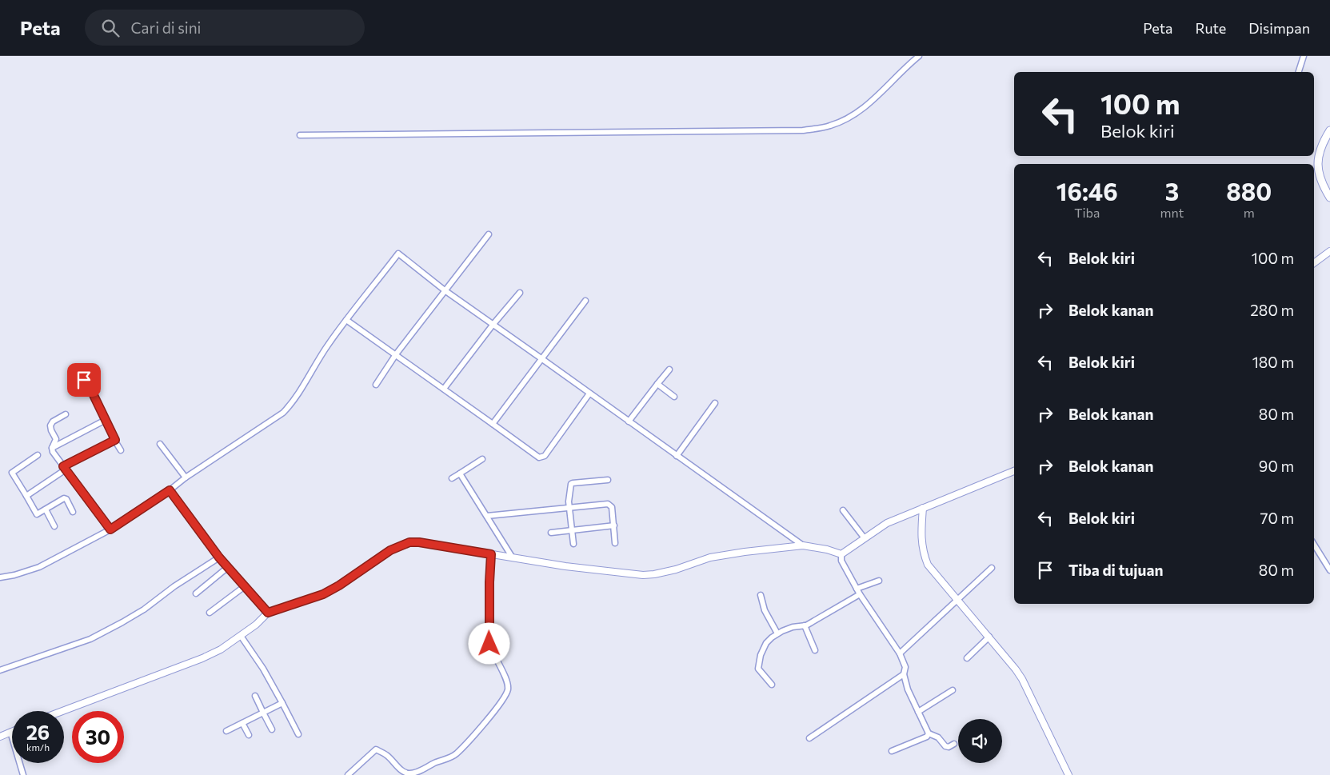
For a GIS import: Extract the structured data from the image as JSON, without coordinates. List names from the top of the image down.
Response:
{
  "page": {
    "header": "Peta",
    "search": "Cari di sini",
    "nav": ["Peta", "Rute", "Disimpan"],
    "turn": ["100 m", "Belok kiri"],
    "eta": [
      "16:46",
      "Tiba",
      "3",
      "mnt",
      "880",
      "m"
    ],
    "list": [
      {
        "name": "Belok kiri",
        "value": "100 m"
      },
      {
        "name": "Belok kanan",
        "value": "280 m"
      },
      {
        "name": "Belok kiri",
        "value": "180 m"
      },
      {
        "name": "Belok kanan",
        "value": "80 m"
      },
      {
        "name": "Belok kanan",
        "value": "90 m"
      },
      {
        "name": "Belok kiri",
        "value": "70 m"
      },
      {
        "name": "Tiba di tujuan",
        "value": "80 m"
      }
    ],
    "speed": "26 km/h",
    "limit": "30"
  }
}
